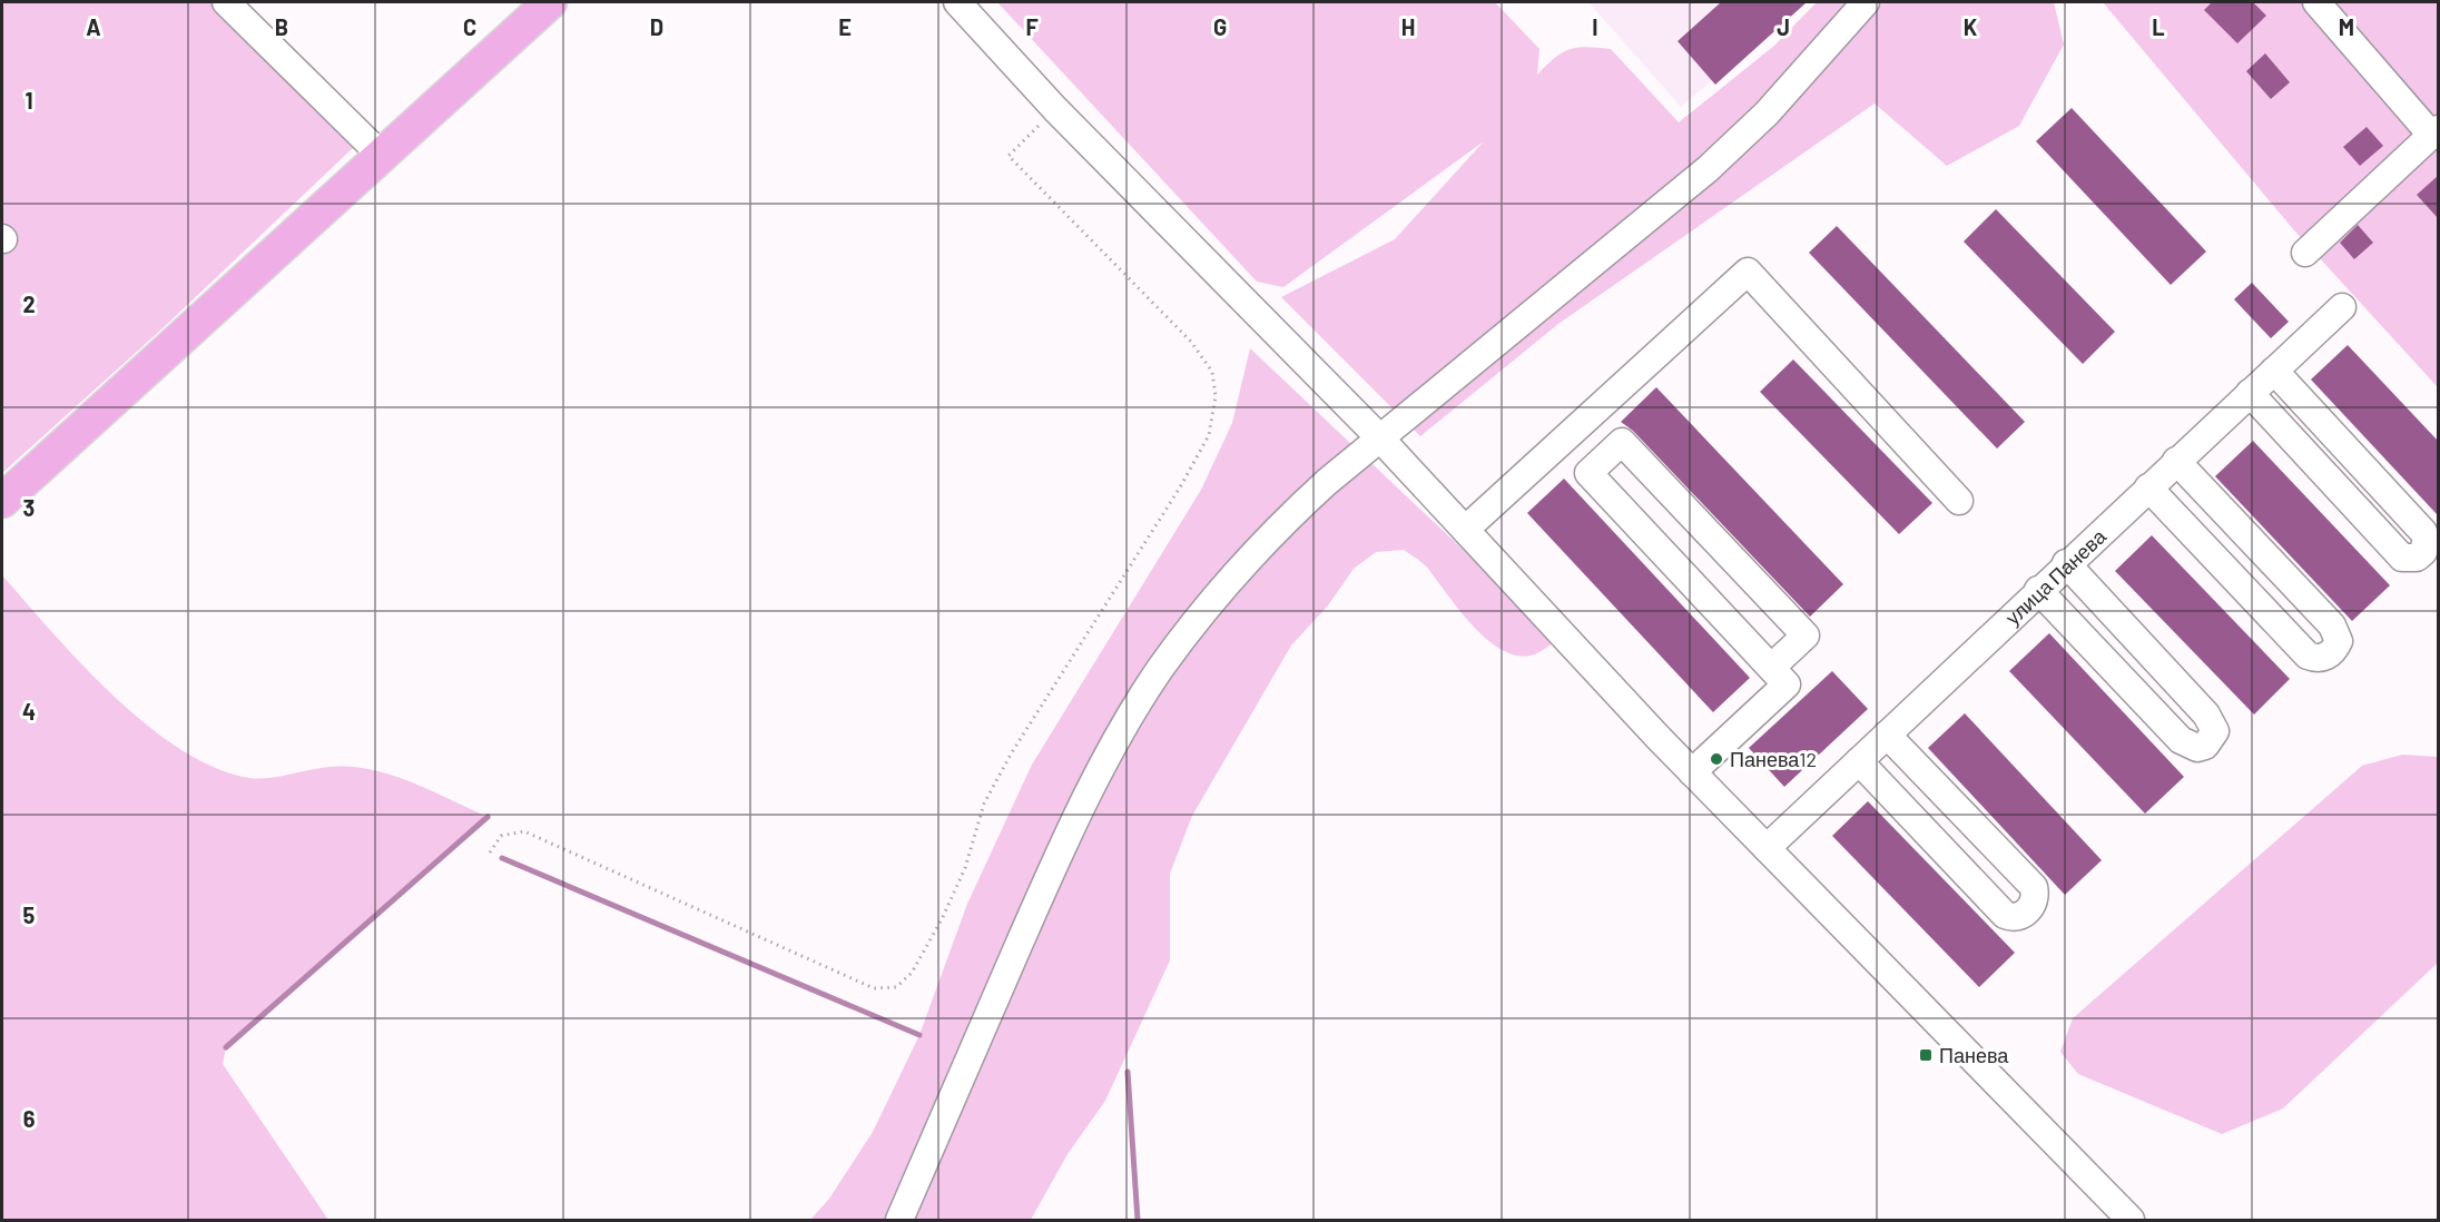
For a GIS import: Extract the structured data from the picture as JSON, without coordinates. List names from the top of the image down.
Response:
{
  "streets": {
    "street": ["улица Панева"]
  },
  "places": {
    "other": ["Панева12"],
    "transit": ["Панева"]
  },
  "grid": {
    "columns": [
      "A",
      "B",
      "C",
      "D",
      "E",
      "F",
      "G",
      "H",
      "I",
      "J",
      "K",
      "L",
      "M"
    ],
    "rows": [
      "1",
      "2",
      "3",
      "4",
      "5",
      "6"
    ]
  }
}
